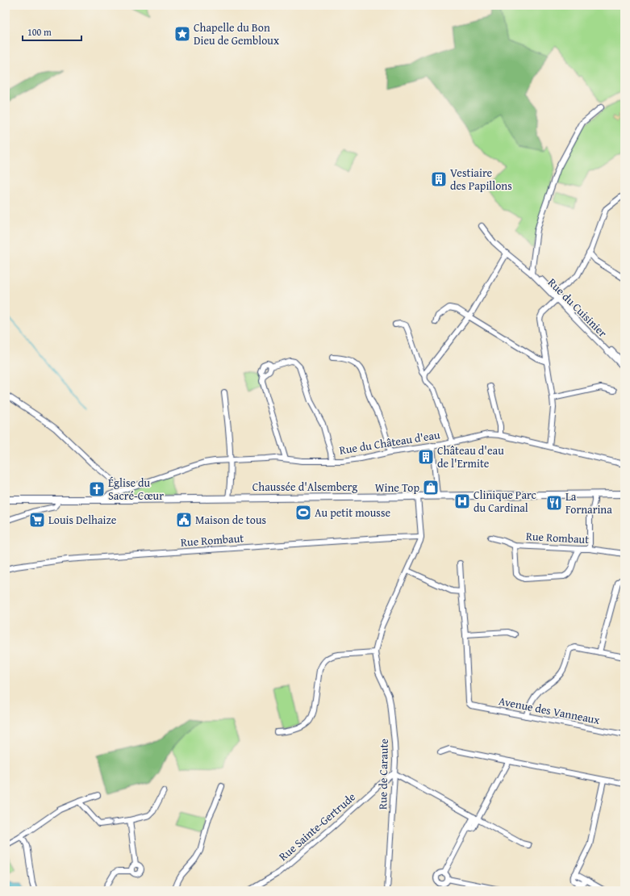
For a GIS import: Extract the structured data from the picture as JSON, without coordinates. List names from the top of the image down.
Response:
{
  "streets": {
    "main road": ["Chaussée d'Alsemberg"],
    "street": [
      "Rue du Cuisinier",
      "Rue du Château d'eau",
      "Rue Rombaut",
      "Avenue des Vanneaux",
      "Rue de Caraute",
      "Rue Sainte-Gertrude"
    ]
  },
  "crossings": [
    ["Rue du Château d'eau", "Chaussée d'Alsemberg"],
    ["Chaussée d'Alsemberg", "Rue de Caraute"],
    ["Rue Rombaut", "Rue de Caraute"],
    ["Rue de Caraute", "Rue Sainte-Gertrude"]
  ],
  "places": {
    "place": ["Chapelle du Bon Dieu de Gembloux"],
    "building": ["Vestiaire des Papillons", "Château d'eau de l'Ermite"],
    "shop": ["Wine Top"],
    "church": ["Église du Sacré-Cœur"],
    "hospital": ["Clinique Parc du Cardinal"],
    "restaurant": ["La Fornarina"],
    "sports": ["Au petit mousse"],
    "supermarket": ["Louis Delhaize"],
    "public building": ["Maison de tous"]
  },
  "scale_bar": "100 m"
}
